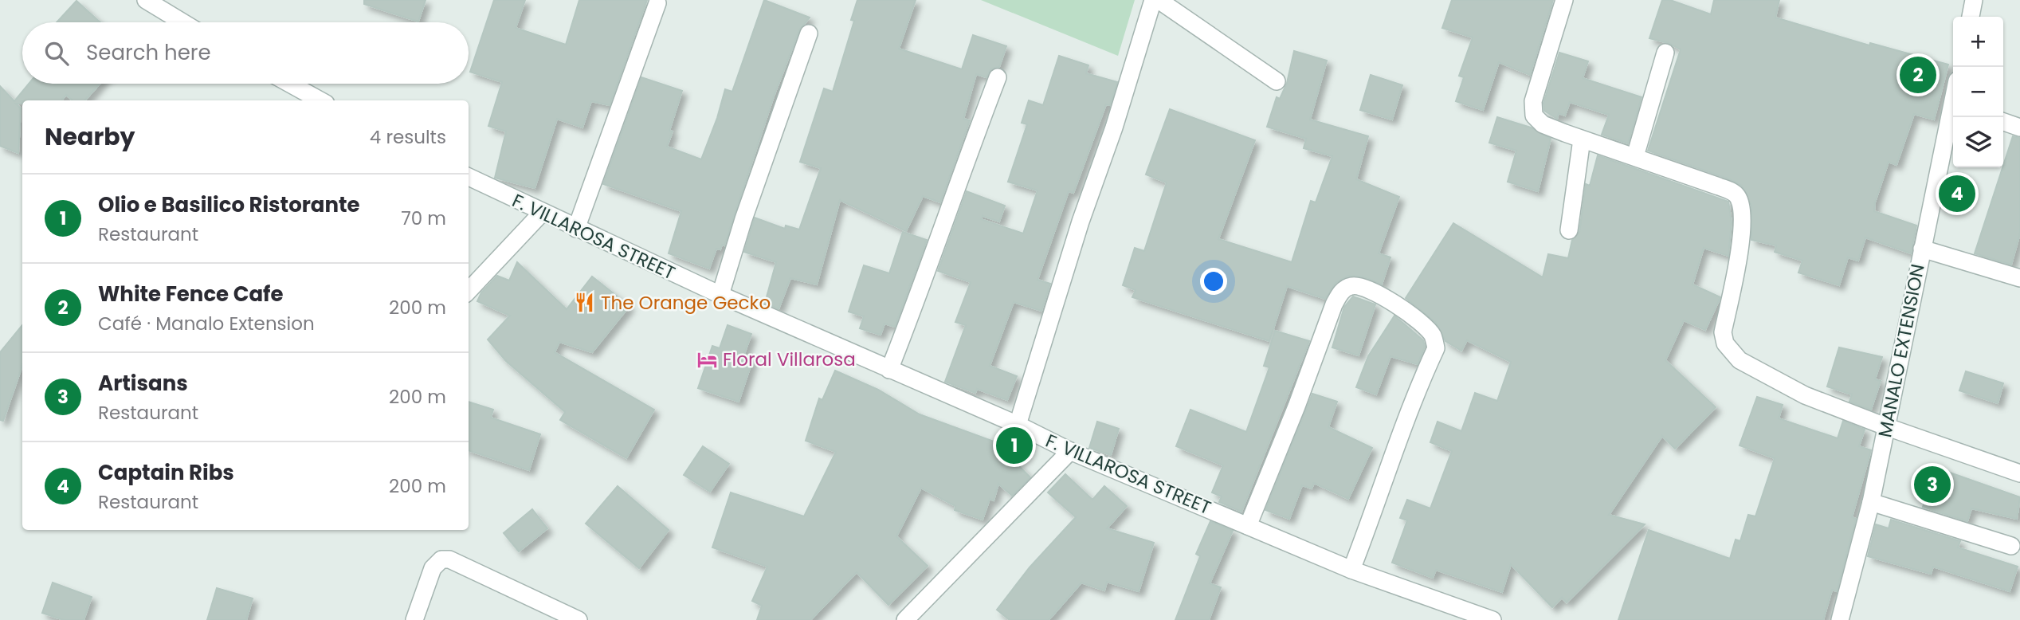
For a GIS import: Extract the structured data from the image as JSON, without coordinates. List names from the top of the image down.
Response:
{
  "streets": {
    "street": ["F. VILLAROSA STREET", "MANALO EXTENSION"]
  },
  "places": {
    "restaurant": ["The Orange Gecko"],
    "hotel": ["Floral Villarosa"]
  },
  "page": {
    "map_buttons": ["+", "−"],
    "search": "Search here",
    "pins": [
      "2",
      "4",
      "1",
      "3"
    ],
    "heading": ["Nearby", "4 results"],
    "list": [
      {
        "mark": "1",
        "name": "Olio e Basilico Ristorante",
        "note": "Restaurant",
        "value": "70 m"
      },
      {
        "mark": "2",
        "name": "White Fence Cafe",
        "note": "Café · Manalo Extension",
        "value": "200 m"
      },
      {
        "mark": "3",
        "name": "Artisans",
        "note": "Restaurant",
        "value": "200 m"
      },
      {
        "mark": "4",
        "name": "Captain Ribs",
        "note": "Restaurant",
        "value": "200 m"
      }
    ]
  }
}
